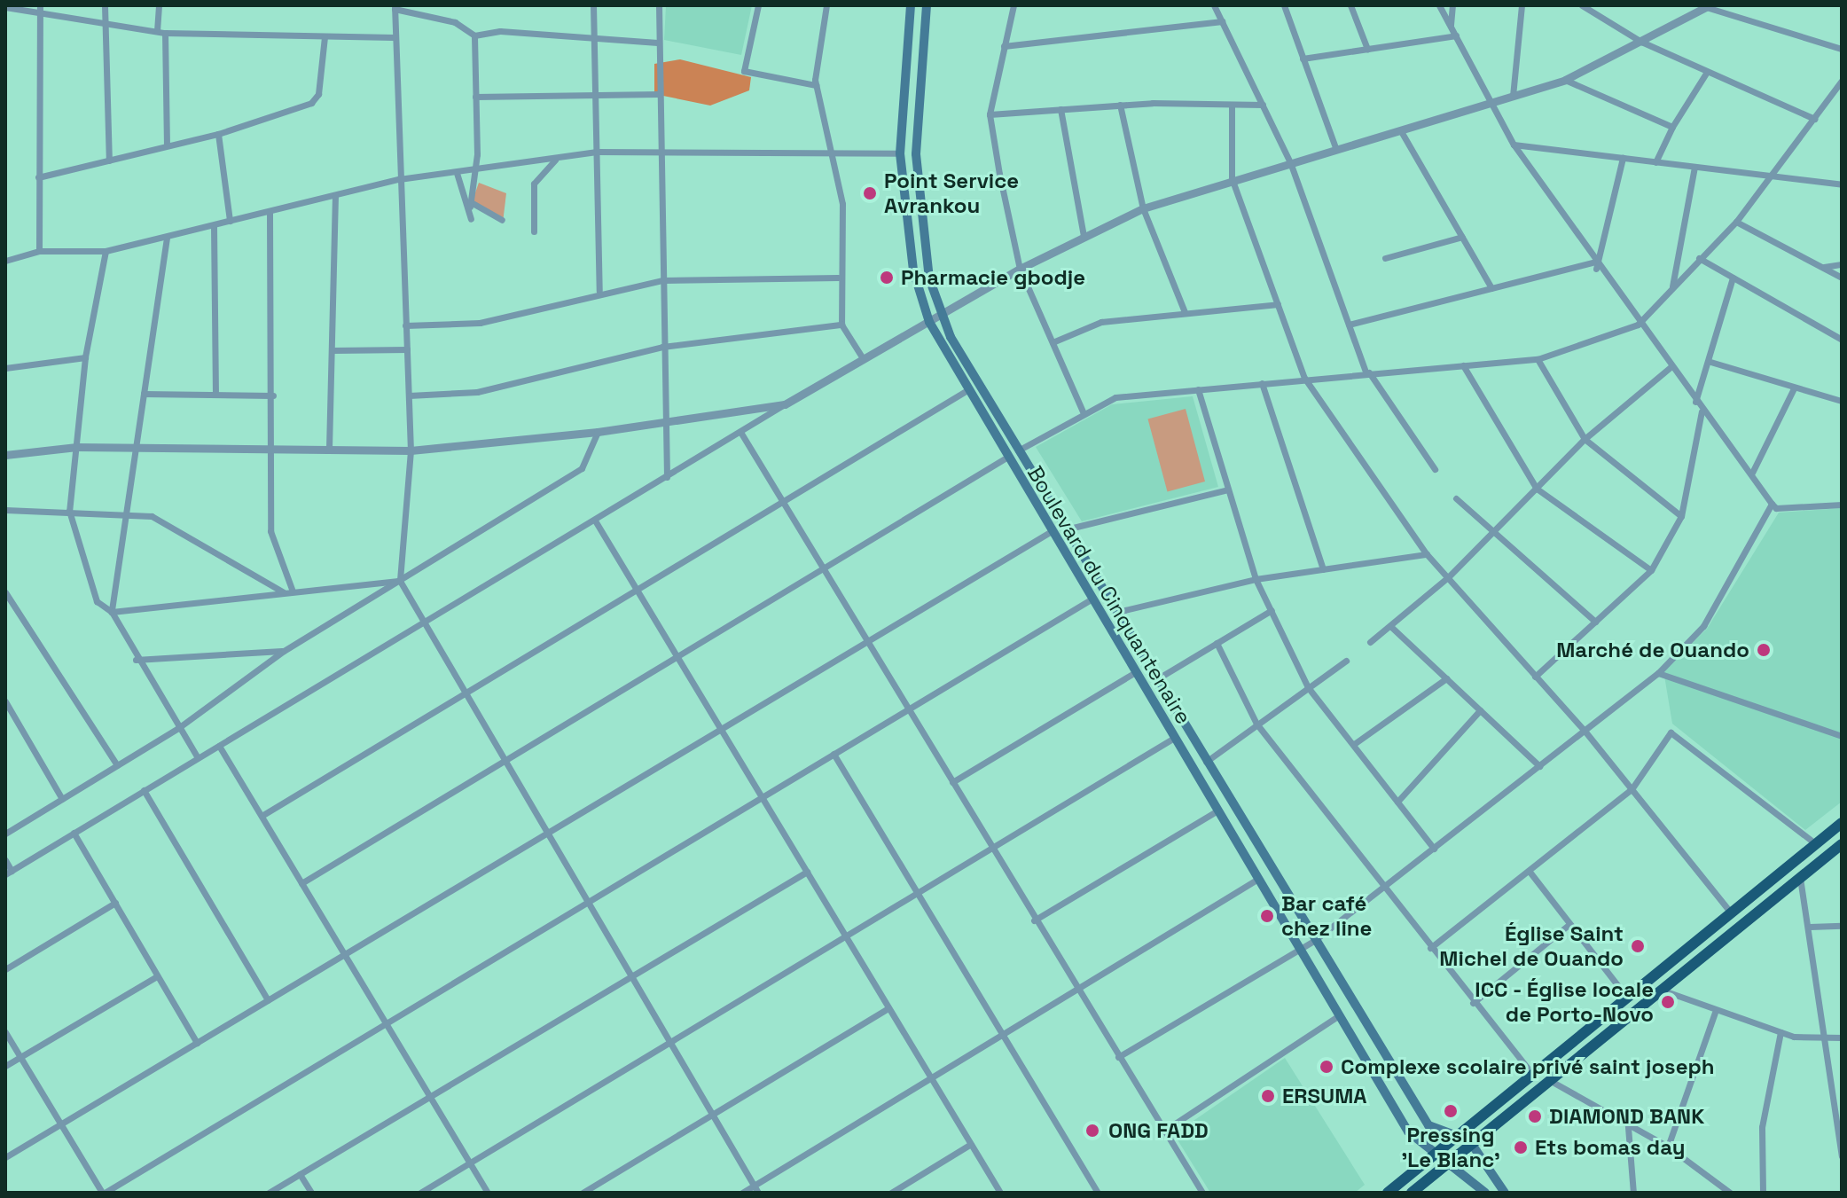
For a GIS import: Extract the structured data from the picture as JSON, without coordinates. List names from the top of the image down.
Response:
{
  "streets": {
    "main road": ["Boulevard du Cinquantenaire"]
  },
  "places": [
    "Point Service Avrankou",
    "Pharmacie gbodje",
    "Marché de Ouando",
    "Bar café chez line",
    "Église Saint Michel de Ouando",
    "ICC - Église locale de Porto-Novo",
    "Complexe scolaire privé saint joseph",
    "ERSUMA",
    "Pressing 'Le Blanc'",
    "DIAMOND BANK",
    "ONG FADD",
    "Ets bomas day"
  ]
}
